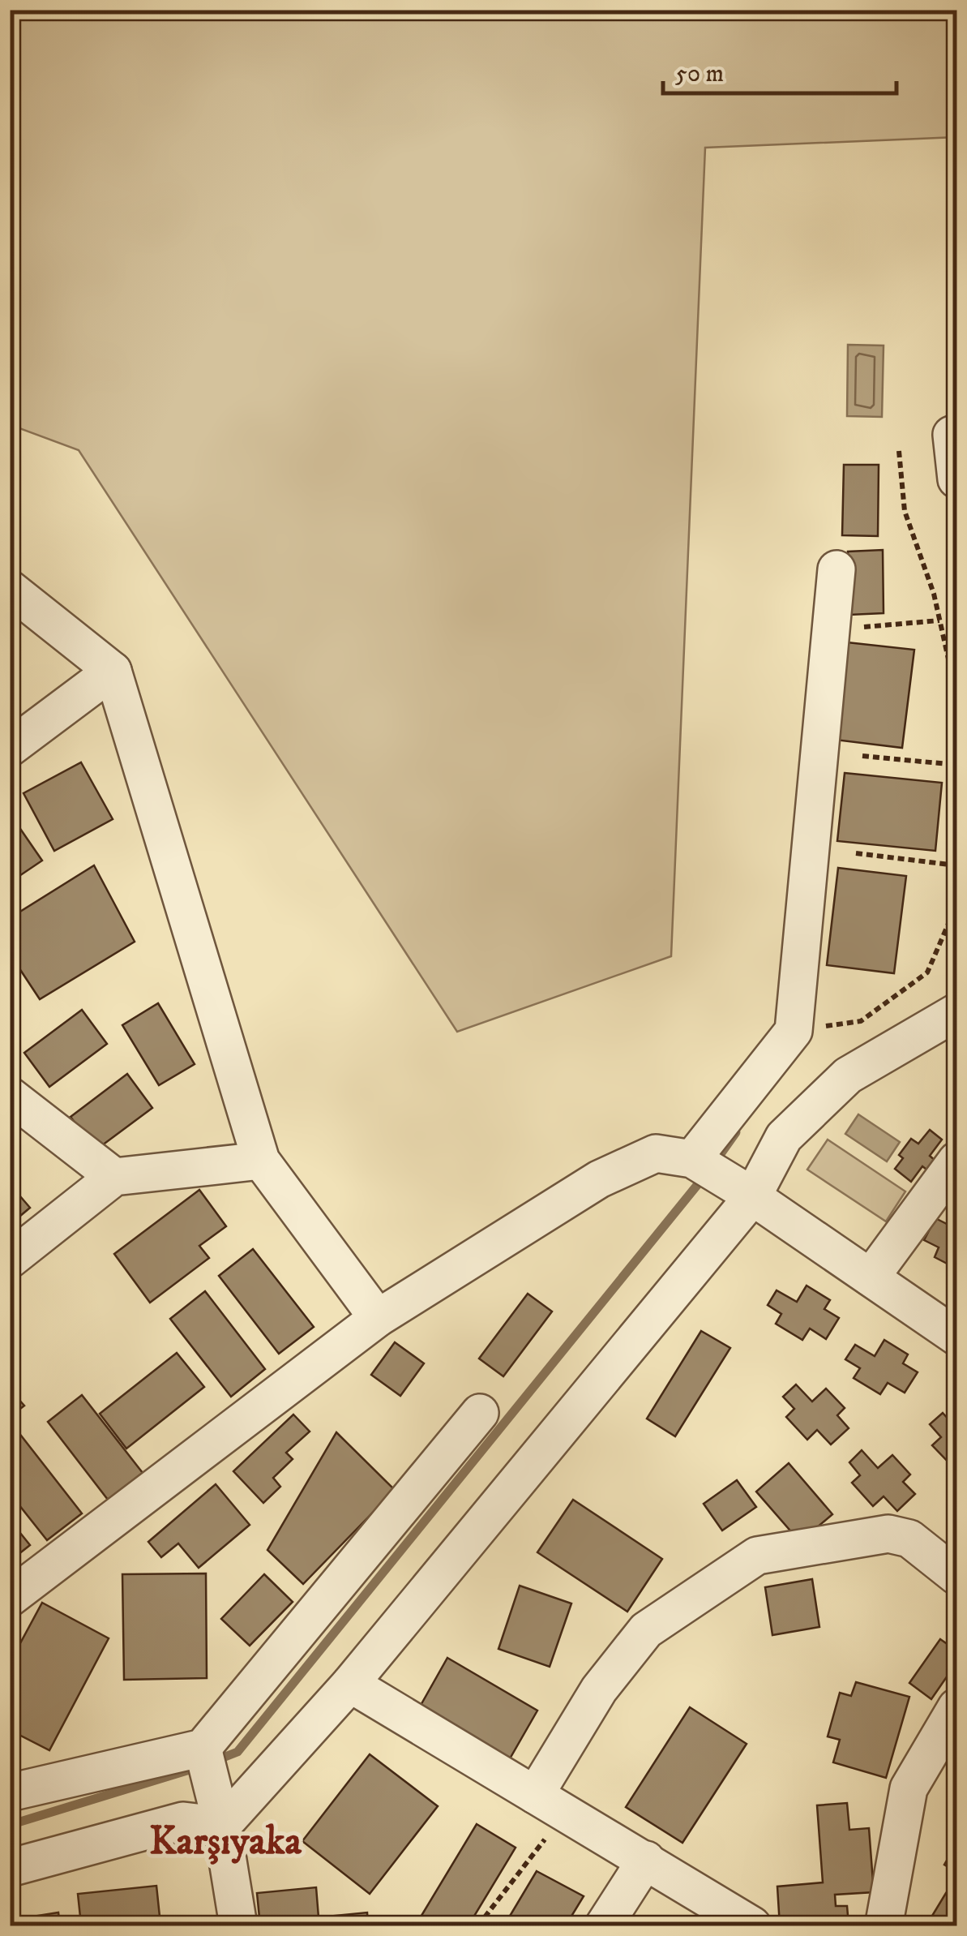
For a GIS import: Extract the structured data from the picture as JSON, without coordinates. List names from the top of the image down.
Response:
{
  "districts": ["Karşıyaka"],
  "scale_bar": "50 m"
}
